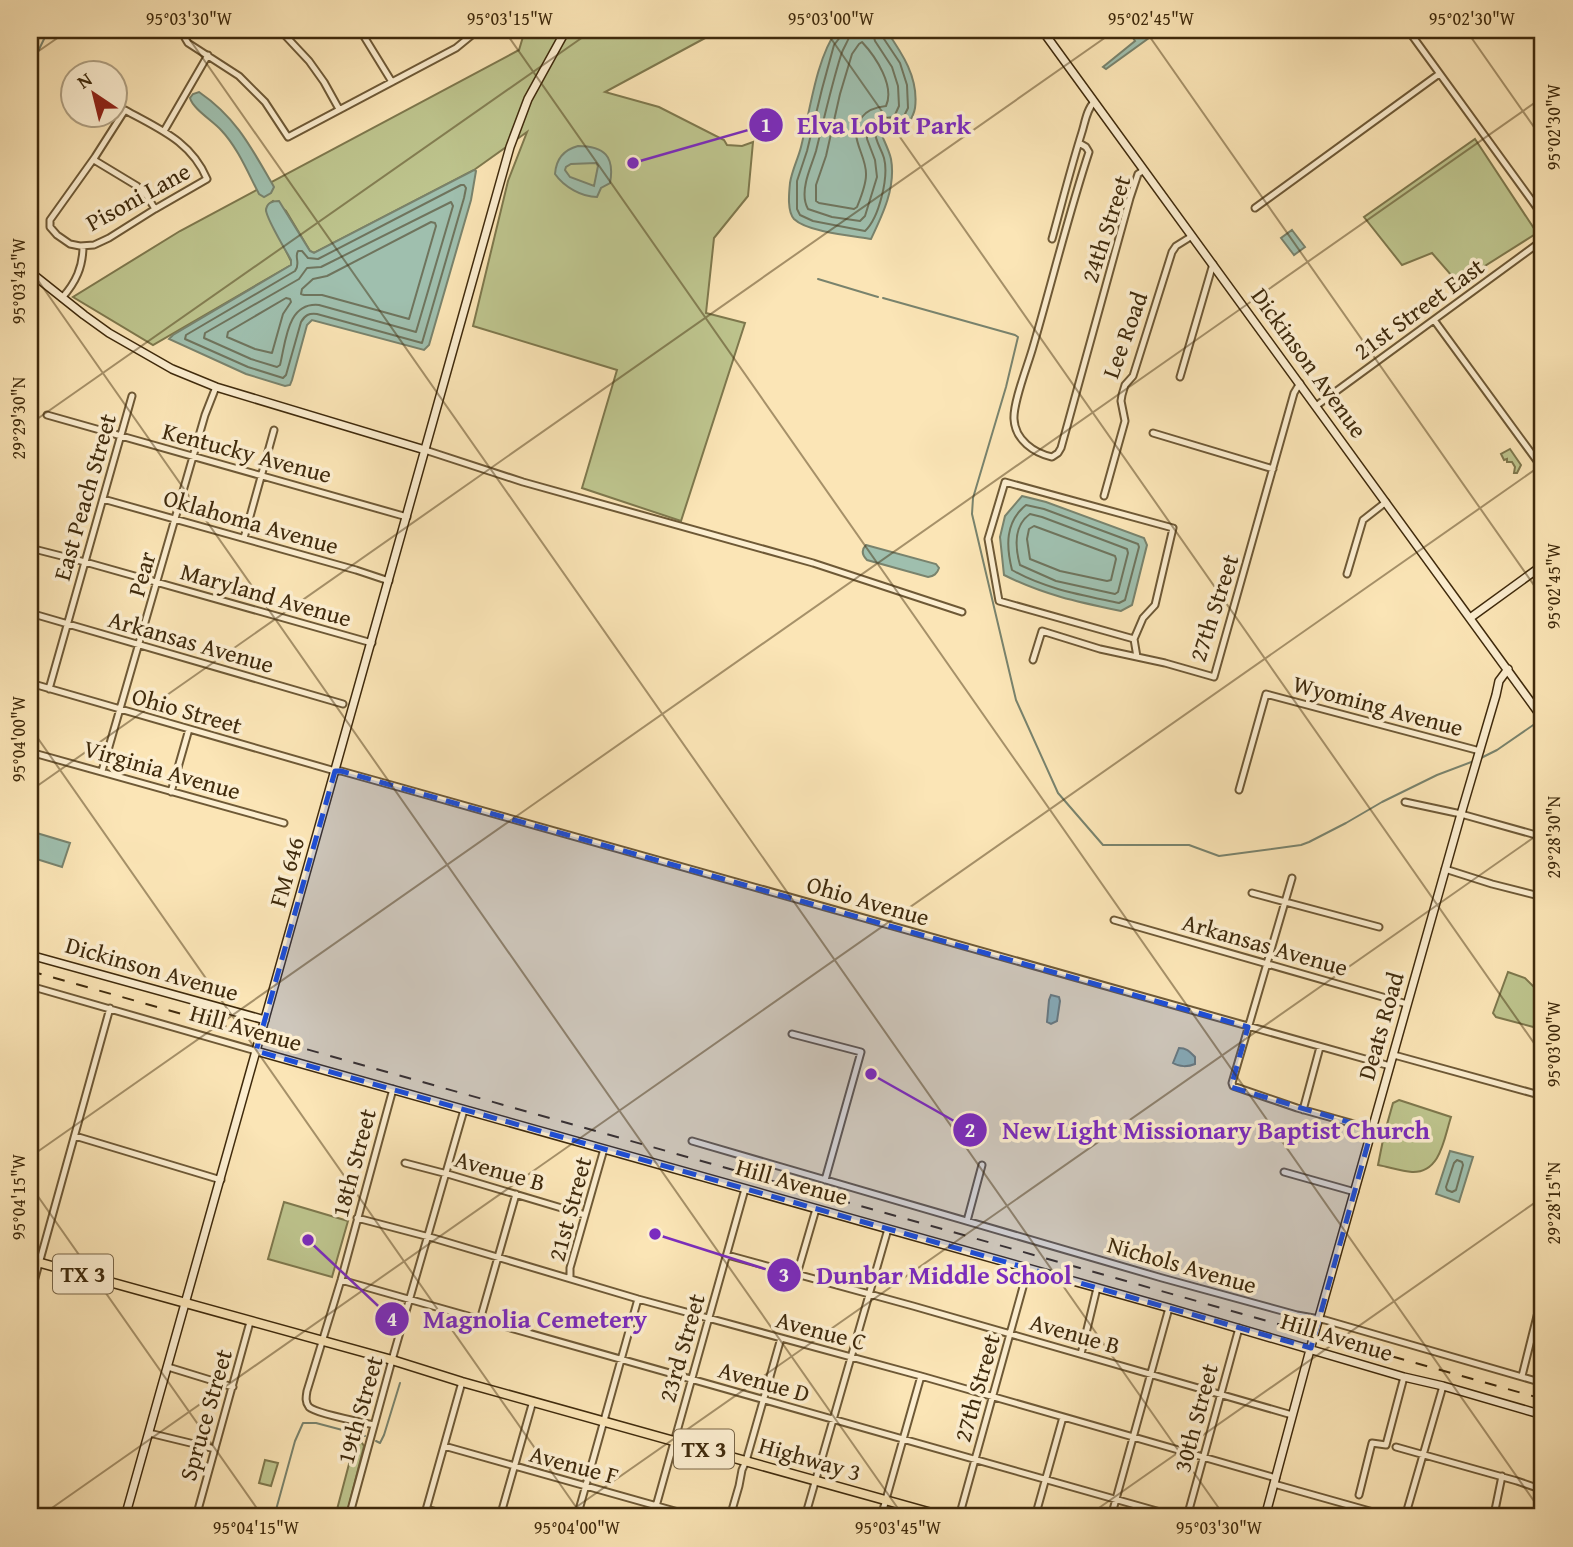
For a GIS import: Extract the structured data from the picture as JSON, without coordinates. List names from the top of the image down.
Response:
{
  "streets": {
    "main road": [
      "Dickinson Avenue",
      "FM 646",
      "Deats Road",
      "Hill Avenue",
      "TX 3",
      "Highway 3"
    ],
    "street": [
      "Pisoni Lane",
      "24th Street",
      "21st Street East",
      "Lee Road",
      "Kentucky Avenue",
      "East Peach Street",
      "Oklahoma Avenue",
      "Pear",
      "Maryland Avenue",
      "27th Street",
      "Arkansas Avenue",
      "Wyoming Avenue",
      "Ohio Street",
      "Virginia Avenue",
      "Ohio Avenue",
      "18th Street",
      "Avenue B",
      "21st Street",
      "Nichols Avenue",
      "Avenue C",
      "23rd Street",
      "Avenue D",
      "19th Street",
      "Spruce Street",
      "30th Street",
      "Avenue F"
    ]
  },
  "crossings": [
    ["24th Street", "Dickinson Avenue"],
    ["21st Street East", "Dickinson Avenue"],
    ["Lee Road", "Dickinson Avenue"],
    ["Dickinson Avenue", "27th Street"],
    ["Dickinson Avenue", "FM 646"],
    ["Dickinson Avenue", "Deats Road"],
    ["Kentucky Avenue", "East Peach Street"],
    ["Kentucky Avenue", "Pear"],
    ["Kentucky Avenue", "FM 646"],
    ["East Peach Street", "Oklahoma Avenue"],
    ["East Peach Street", "Maryland Avenue"],
    ["East Peach Street", "Arkansas Avenue"],
    ["East Peach Street", "Ohio Street"],
    ["Oklahoma Avenue", "Pear"],
    ["Oklahoma Avenue", "FM 646"],
    ["Pear", "Maryland Avenue"],
    ["Pear", "Arkansas Avenue"],
    ["Pear", "Ohio Street"],
    ["Pear", "Virginia Avenue"],
    ["Maryland Avenue", "FM 646"],
    ["27th Street", "Hill Avenue"],
    ["27th Street", "Avenue B"],
    ["27th Street", "Avenue C"],
    ["27th Street", "Avenue D"],
    ["Arkansas Avenue", "Deats Road"],
    ["Wyoming Avenue", "Deats Road"],
    ["Ohio Street", "FM 646"],
    ["Ohio Street", "Ohio Avenue"],
    ["FM 646", "Ohio Avenue"],
    ["FM 646", "Hill Avenue"],
    ["FM 646", "TX 3"],
    ["Ohio Avenue", "Deats Road"],
    ["Deats Road", "Hill Avenue"],
    ["Deats Road", "Avenue B"],
    ["Deats Road", "Nichols Avenue"],
    ["Deats Road", "Avenue C"],
    ["Hill Avenue", "18th Street"],
    ["Hill Avenue", "21st Street"],
    ["Hill Avenue", "23rd Street"],
    ["Hill Avenue", "19th Street"],
    ["Hill Avenue", "30th Street"],
    ["18th Street", "TX 3"],
    ["18th Street", "Avenue C"],
    ["18th Street", "Avenue D"],
    ["18th Street", "19th Street"],
    ["Avenue B", "21st Street"],
    ["Avenue B", "23rd Street"],
    ["Avenue B", "19th Street"],
    ["Avenue B", "30th Street"],
    ["21st Street", "Avenue C"],
    ["TX 3", "19th Street"],
    ["TX 3", "Spruce Street"],
    ["TX 3", "Highway 3"],
    ["Avenue C", "23rd Street"],
    ["Avenue C", "19th Street"],
    ["Avenue C", "30th Street"],
    ["23rd Street", "Avenue D"],
    ["23rd Street", "Highway 3"],
    ["23rd Street", "Avenue F"],
    ["Avenue D", "19th Street"]
  ],
  "places": [
    "Elva Lobit Park",
    "New Light Missionary Baptist Church",
    "Dunbar Middle School",
    "Magnolia Cemetery"
  ],
  "north": "top left",
  "coordinates": [
    "95°03'30\"W",
    "95°03'15\"W",
    "95°03'00\"W",
    "95°02'45\"W",
    "95°02'30\"W",
    "95°03'45\"W",
    "29°29'30\"N",
    "95°04'00\"W",
    "29°28'30\"N",
    "95°04'15\"W",
    "29°28'15\"N"
  ]
}
